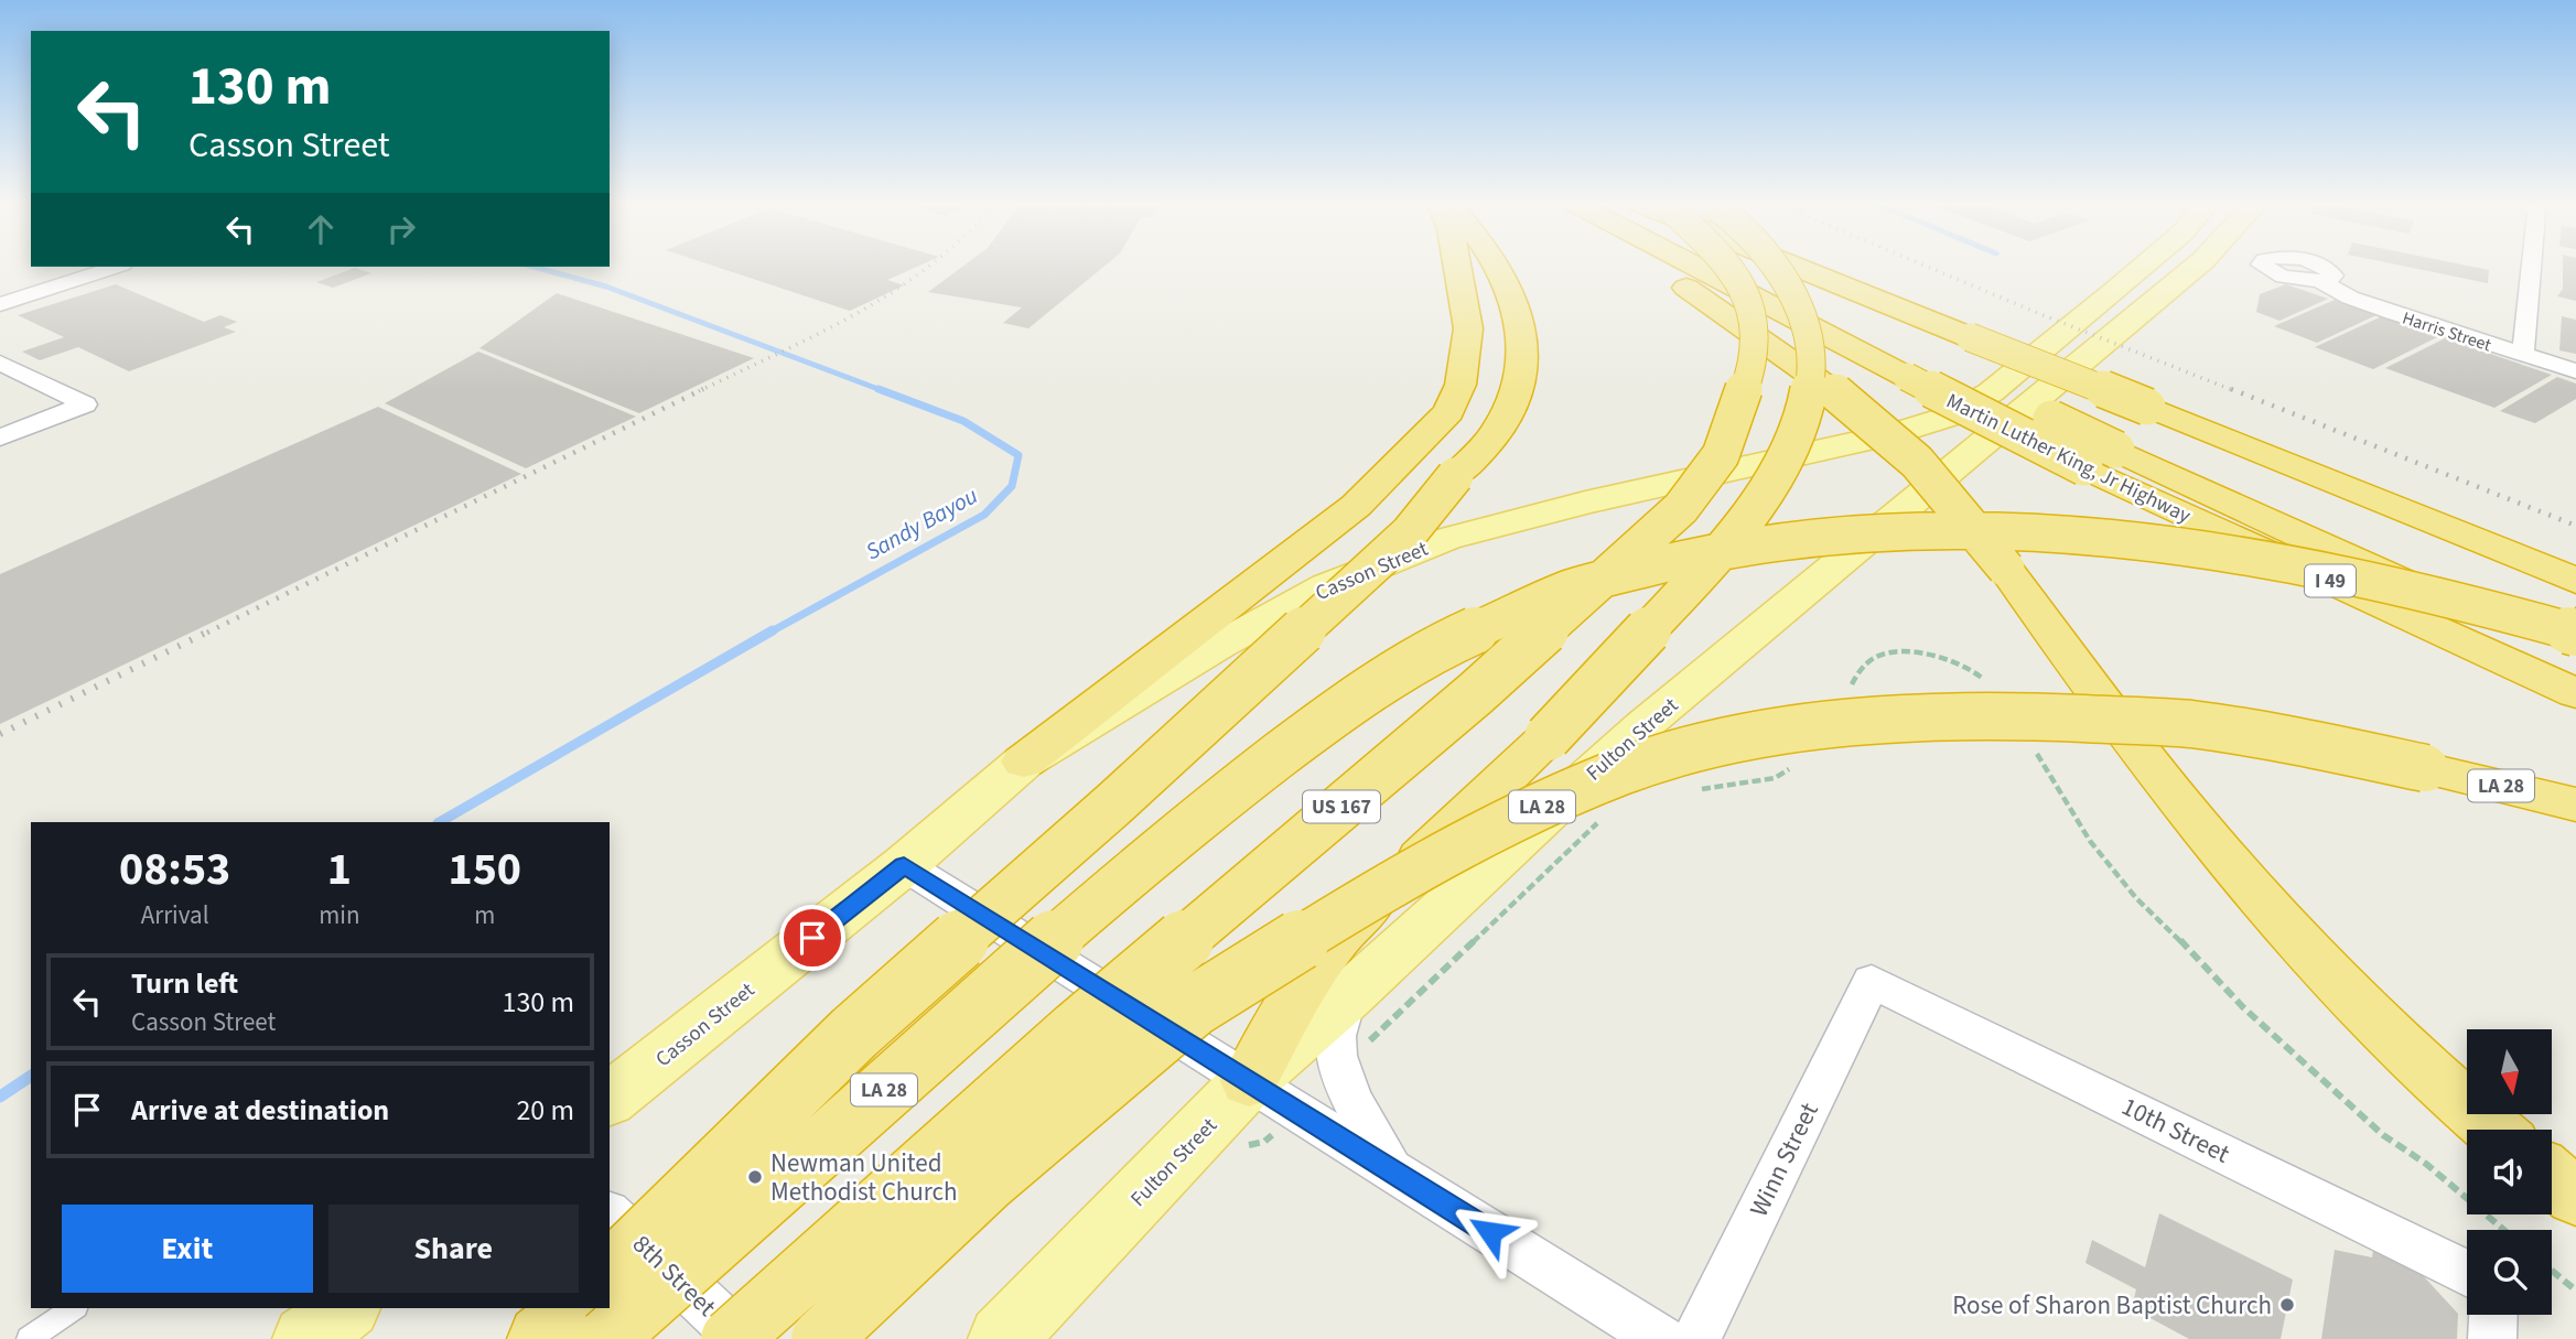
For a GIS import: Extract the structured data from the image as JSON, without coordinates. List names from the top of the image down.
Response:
{
  "streets": {
    "highway": [
      "Martin Luther King, Jr Highway",
      "I 49",
      "LA 28",
      "US 167"
    ],
    "main road": ["Casson Street", "Fulton Street"],
    "street": [
      "Harris Street",
      "10th Street",
      "Winn Street",
      "8th Street"
    ]
  },
  "crossings": [
    ["10th Street", "Winn Street"]
  ],
  "water": ["Sandy Bayou"],
  "places": ["Newman United Methodist Church", "Rose of Sharon Baptist Church"],
  "north": "bottom",
  "page": {
    "turn": ["130 m", "Casson Street"],
    "eta": [
      "08:53",
      "Arrival",
      "1",
      "min",
      "150",
      "m"
    ],
    "list": [
      {
        "name": "Turn left",
        "note": "Casson Street",
        "value": "130 m"
      },
      {
        "name": "Arrive at destination",
        "value": "20 m"
      }
    ],
    "buttons": ["Exit", "Share"]
  }
}
